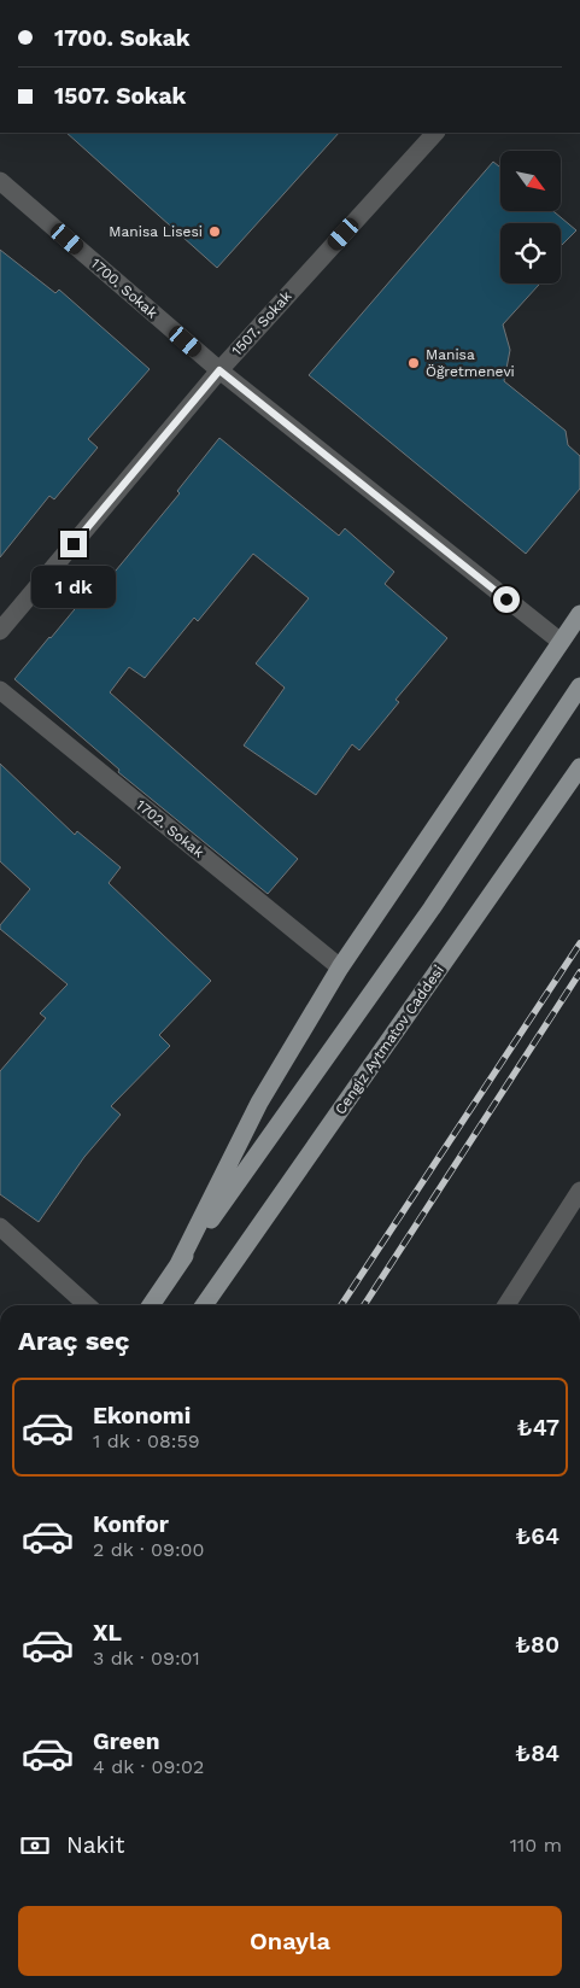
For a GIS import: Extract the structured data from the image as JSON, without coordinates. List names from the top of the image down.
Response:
{
  "streets": {
    "main road": ["Cengiz Aytmatov Caddesi"],
    "street": ["1700. Sokak", "1507. Sokak", "1702. Sokak"]
  },
  "crossings": [
    ["1700. Sokak", "1507. Sokak"]
  ],
  "places": ["Manisa Lisesi", "Manisa Öğretmenevi"],
  "north": "bottom right",
  "page": {
    "banner": ["1700. Sokak", "1507. Sokak"],
    "bubble": "1 dk",
    "heading": "Araç seç",
    "list": [
      {
        "name": "Ekonomi",
        "note": "1 dk · 08:59",
        "value": "₺47"
      },
      {
        "name": "Konfor",
        "note": "2 dk · 09:00",
        "value": "₺64"
      },
      {
        "name": "XL",
        "note": "3 dk · 09:01",
        "value": "₺80"
      },
      {
        "name": "Green",
        "note": "4 dk · 09:02",
        "value": "₺84"
      }
    ],
    "pay": ["Nakit", "110 m"],
    "buttons": "Onayla"
  }
}
